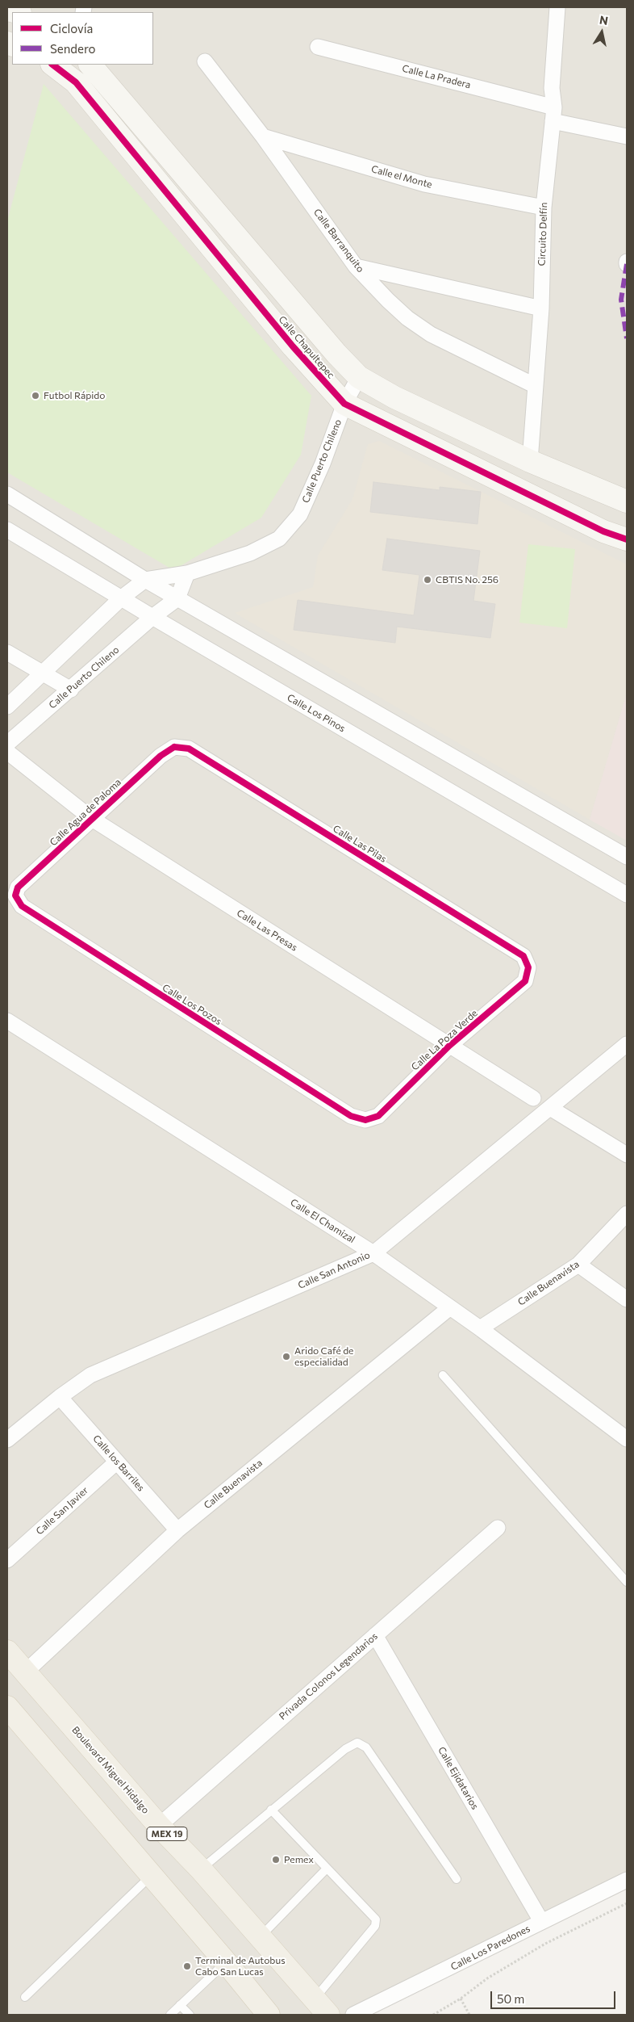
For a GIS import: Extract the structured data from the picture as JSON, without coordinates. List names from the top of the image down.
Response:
{
  "streets": {
    "main road": ["Boulevard Miguel Hidalgo", "MEX 19"],
    "street": [
      "Calle La Pradera",
      "Calle el Monte",
      "Circuito Delfín",
      "Calle Barranquito",
      "Calle Chapultepec",
      "Calle Puerto Chileno",
      "Calle Los Pinos",
      "Calle Agua de Paloma",
      "Calle Las Pilas",
      "Calle Las Presas",
      "Calle Los Pozos",
      "Calle La Poza Verde",
      "Calle El Chamizal",
      "Calle San Antonio",
      "Calle Buenavista",
      "Calle los Barriles",
      "Calle San Javier",
      "Privada Colonos Legendarios",
      "Calle Ejidatarios",
      "Calle Los Paredones"
    ]
  },
  "crossings": [
    ["Calle La Pradera", "Circuito Delfín"],
    ["Calle el Monte", "Circuito Delfín"],
    ["Calle el Monte", "Calle Barranquito"],
    ["Circuito Delfín", "Calle Barranquito"],
    ["Circuito Delfín", "Calle Chapultepec"],
    ["Calle Chapultepec", "Calle Puerto Chileno"],
    ["Calle Puerto Chileno", "Calle Los Pinos"],
    ["Calle Agua de Paloma", "Calle Las Pilas"],
    ["Calle Agua de Paloma", "Calle Las Presas"],
    ["Calle Agua de Paloma", "Calle Los Pozos"],
    ["Calle Las Pilas", "Calle La Poza Verde"],
    ["Calle Las Presas", "Calle La Poza Verde"],
    ["Calle Los Pozos", "Calle La Poza Verde"],
    ["Calle El Chamizal", "Calle San Antonio"],
    ["Calle El Chamizal", "Calle Buenavista"],
    ["Calle San Antonio", "Calle los Barriles"],
    ["Calle Buenavista", "Calle los Barriles"],
    ["Calle Buenavista", "Boulevard Miguel Hidalgo"],
    ["Calle los Barriles", "Calle San Javier"],
    ["Privada Colonos Legendarios", "Boulevard Miguel Hidalgo"],
    ["Privada Colonos Legendarios", "Calle Ejidatarios"],
    ["Calle Ejidatarios", "Calle Los Paredones"]
  ],
  "places": [
    "Futbol Rápido",
    "CBTIS No. 256",
    "Arido Café de especialidad",
    "Pemex",
    "Terminal de Autobus Cabo San Lucas"
  ],
  "legend": ["Ciclovía", "Sendero"],
  "scale_bar": "50 m",
  "north": "top"
}
